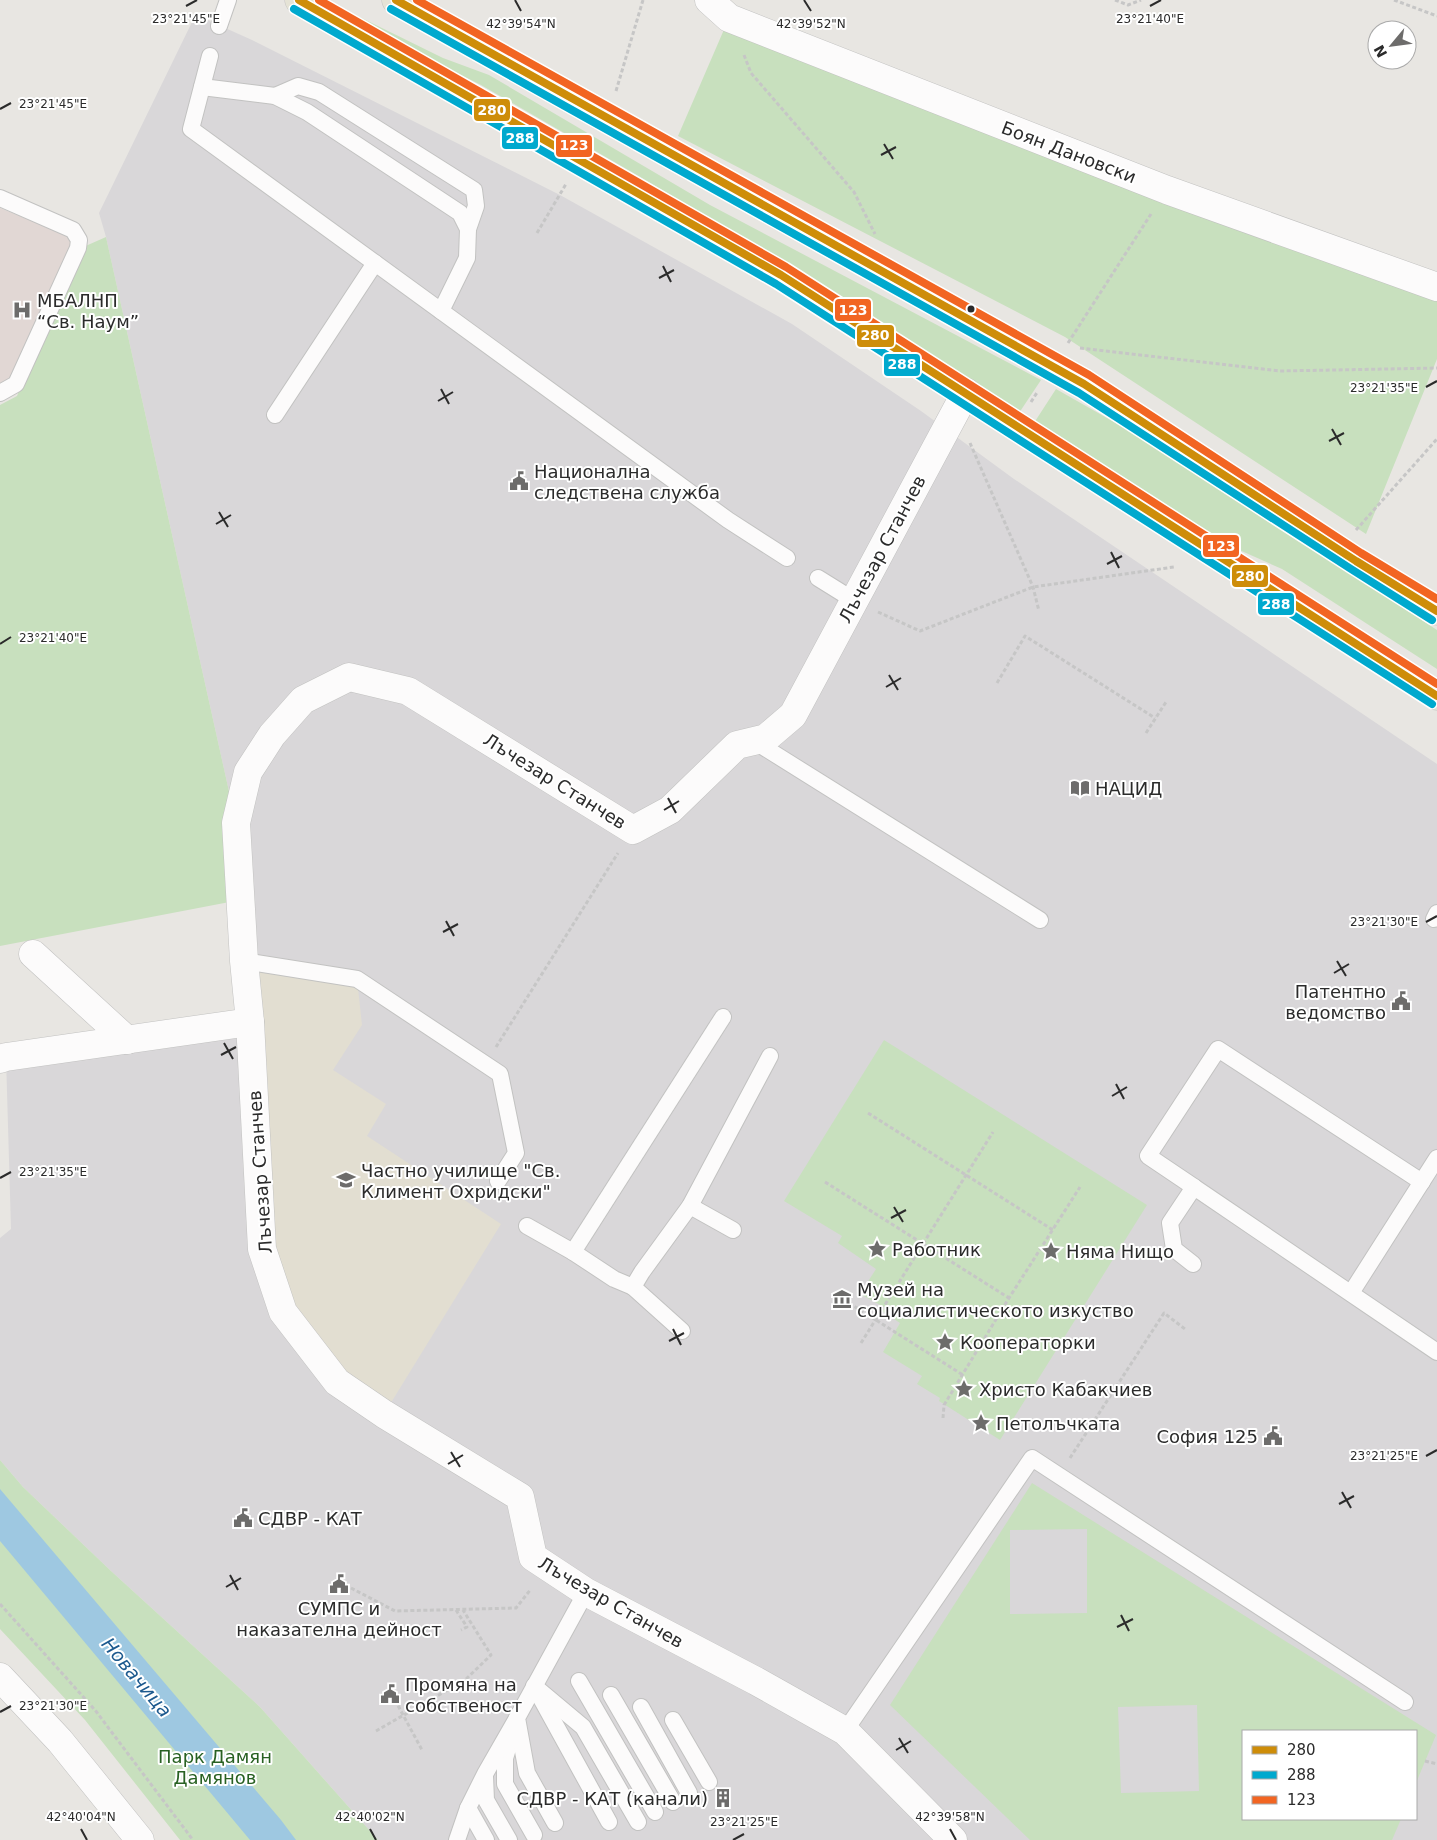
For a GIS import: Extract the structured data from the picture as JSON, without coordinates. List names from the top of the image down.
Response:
{
  "streets": {
    "street": ["Боян Дановски", "Лъчезар Станчев"]
  },
  "water": ["Новачица"],
  "parks": ["Парк Дамян Дамянов"],
  "places": {
    "hospital": ["MБАЛНП “Св. Наум”"],
    "public building": [
      "Национална следствена служба",
      "Патентно ведомство",
      "София 125",
      "СДВР - КАТ",
      "СУМПС и наказателна дейност",
      "Промяна на собственост"
    ],
    "library": ["НАЦИД"],
    "school or university": ["Частно училище \"Св. Климент Охридски\""],
    "place": [
      "Работник",
      "Няма Нищо",
      "Кооператорки",
      "Христо Кабакчиев",
      "Петолъчката"
    ],
    "museum": ["Музей на социалистическото изкуство"],
    "building": ["СДВР - КАТ (канали)"]
  },
  "lines": ["transit line 280", "transit line 123", "transit line 288"],
  "legend": ["280", "288", "123"],
  "north": "bottom left",
  "coordinates": [
    "23°21'45\"E",
    "23°21'40\"E",
    "42°39'54\"N",
    "42°39'52\"N",
    "23°21'35\"E",
    "23°21'30\"E",
    "23°21'25\"E",
    "42°40'04\"N",
    "42°40'02\"N",
    "42°39'58\"N"
  ]
}
